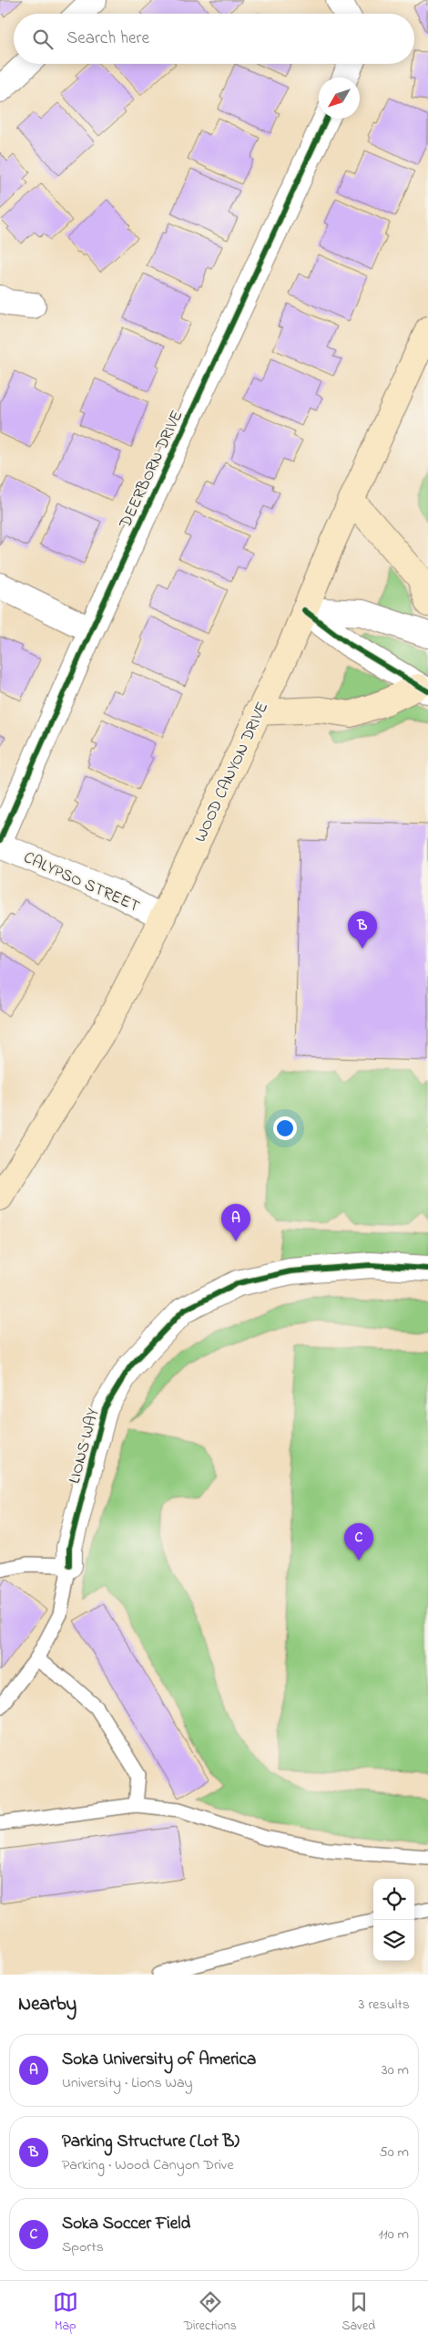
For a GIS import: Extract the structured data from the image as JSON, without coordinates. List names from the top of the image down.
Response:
{
  "streets": {
    "main road": ["WOOD CANYON DRIVE"],
    "street": ["DEERBORN DRIVE", "CALYPSO STREET", "LIONS WAY"]
  },
  "crossings": [
    ["WOOD CANYON DRIVE", "CALYPSO STREET"]
  ],
  "north": "bottom left",
  "page": {
    "search": "Search here",
    "pins": ["B", "A", "C"],
    "heading": ["Nearby", "3 results"],
    "list": [
      {
        "mark": "A",
        "name": "Soka University of America",
        "note": "University · Lions Way",
        "value": "30 m"
      },
      {
        "mark": "B",
        "name": "Parking Structure (Lot B)",
        "note": "Parking · Wood Canyon Drive",
        "value": "50 m"
      },
      {
        "mark": "C",
        "name": "Soka Soccer Field",
        "note": "Sports",
        "value": "110 m"
      }
    ],
    "nav": ["Map", "Directions", "Saved"]
  }
}
